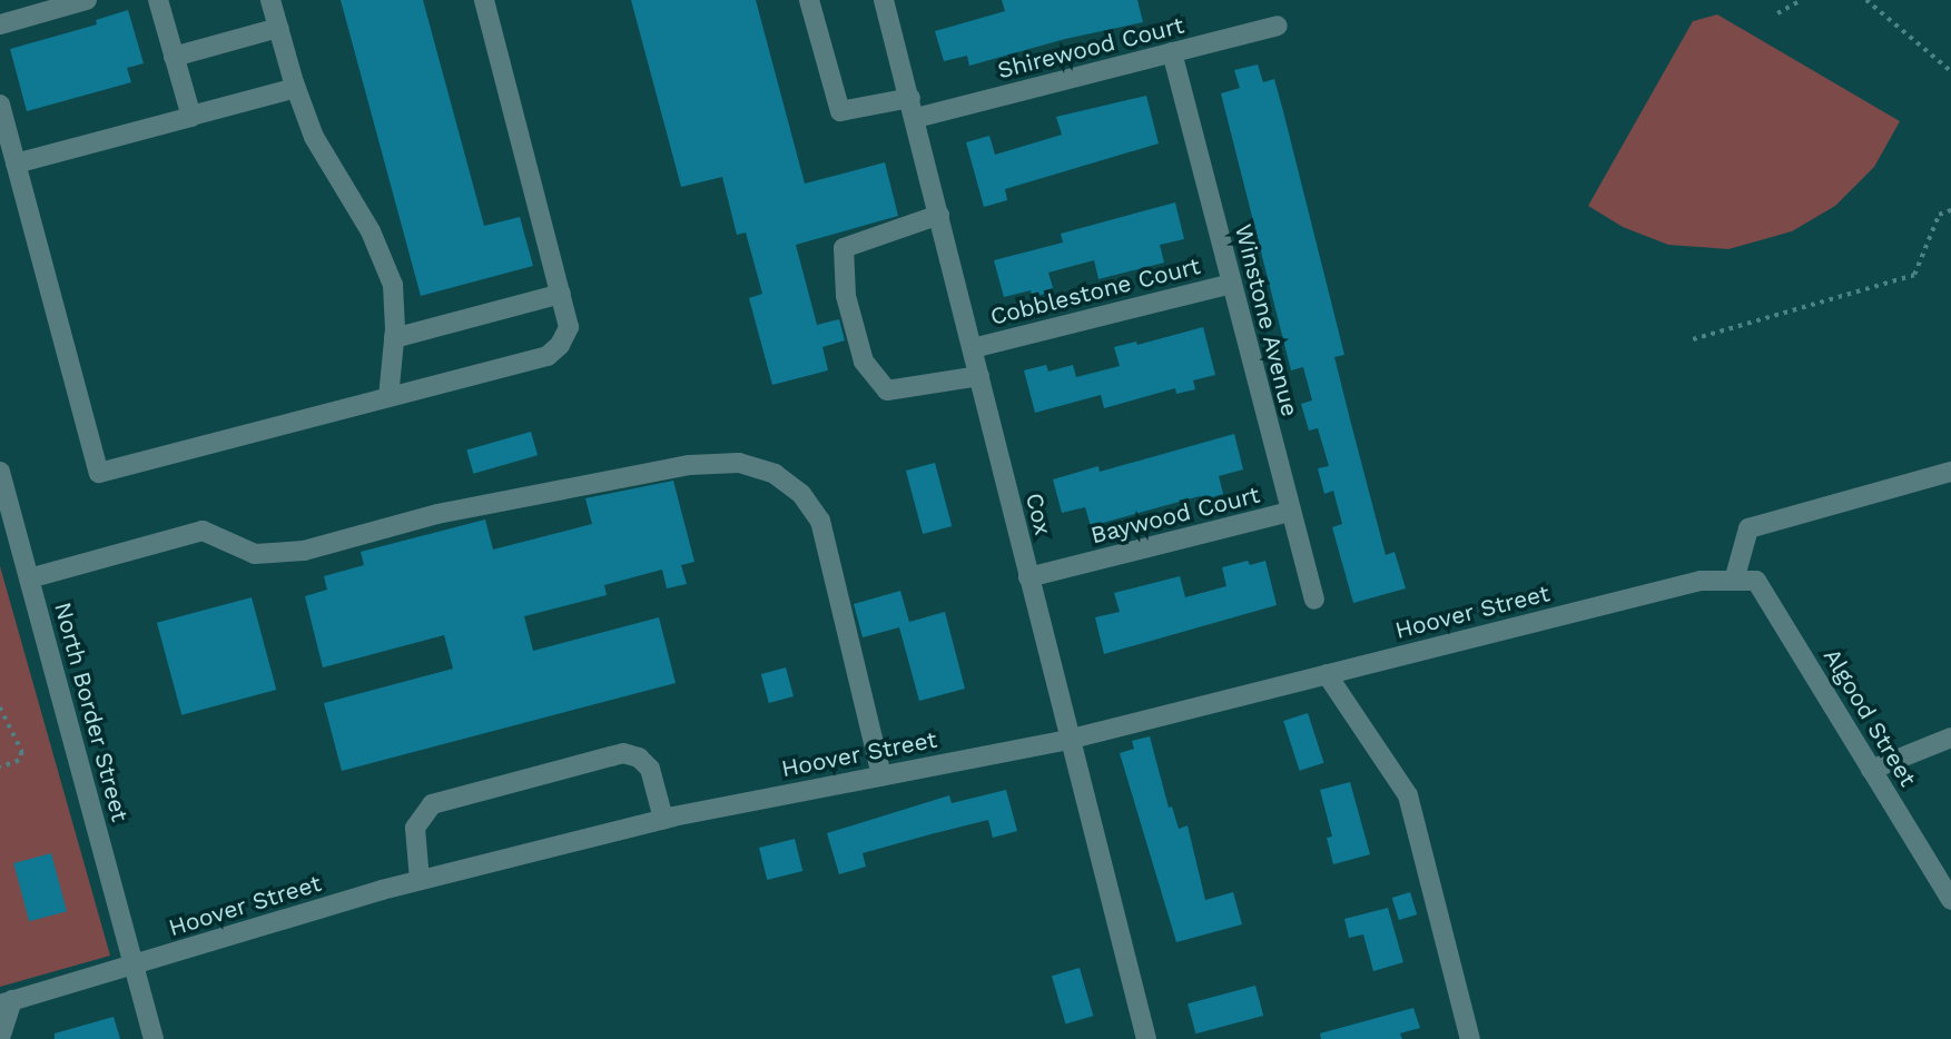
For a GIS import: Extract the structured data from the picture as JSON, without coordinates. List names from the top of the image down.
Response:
{
  "streets": {
    "street": [
      "Shirewood Court",
      "Cobblestone Court",
      "Winstone Avenue",
      "Cox",
      "Baywood Court",
      "Hoover Street",
      "North Border Street",
      "Algood Street"
    ]
  },
  "crossings": [
    ["Shirewood Court", "Winstone Avenue"],
    ["Shirewood Court", "Cox"],
    ["Cobblestone Court", "Winstone Avenue"],
    ["Cobblestone Court", "Cox"],
    ["Winstone Avenue", "Baywood Court"],
    ["Cox", "Baywood Court"],
    ["Cox", "Hoover Street"],
    ["Hoover Street", "North Border Street"],
    ["Hoover Street", "Algood Street"]
  ]
}
